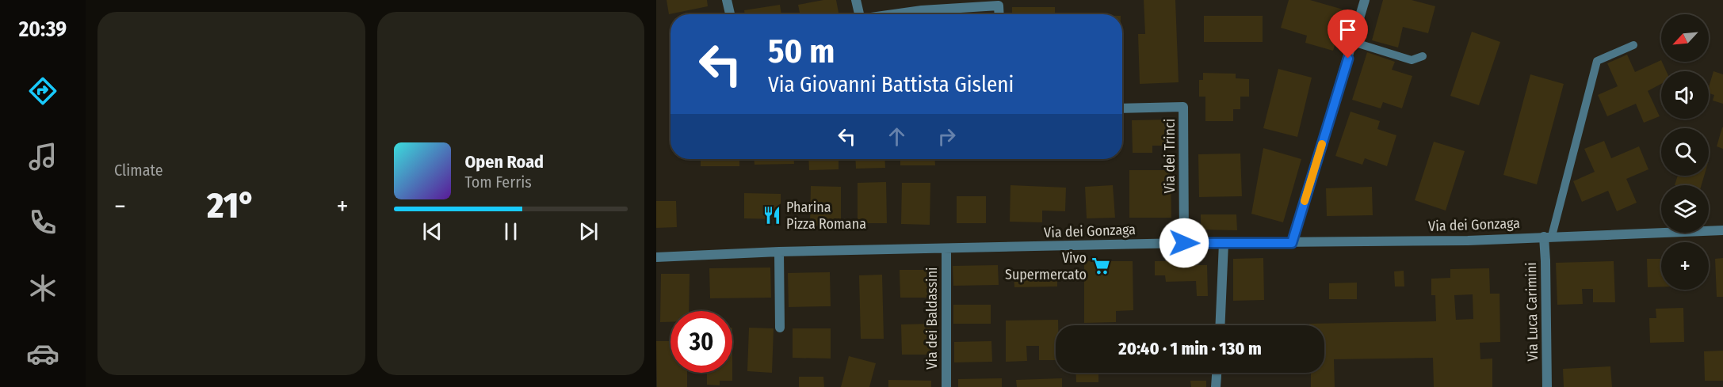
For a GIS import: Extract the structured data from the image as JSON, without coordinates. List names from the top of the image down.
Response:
{
  "streets": {
    "street": [
      "Via dei Trinci",
      "Via dei Gonzaga",
      "Via Luca Carimini",
      "Via dei Baldassini"
    ]
  },
  "crossings": [
    ["Via dei Trinci", "Via dei Gonzaga"],
    ["Via dei Gonzaga", "Via Luca Carimini"],
    ["Via dei Gonzaga", "Via dei Baldassini"]
  ],
  "places": {
    "restaurant": ["Pharina Pizza Romana"],
    "supermarket": ["Vivo Supermercato"]
  },
  "north": "bottom left",
  "page": {
    "tabs": "20:39",
    "tile": "Climate",
    "map_buttons": "+",
    "turn": ["50 m", "Via Giovanni Battista Gisleni"],
    "song": ["Open Road", "Tom Ferris"],
    "heat": ["−", "21°", "+"],
    "limit": "30",
    "trip": "20:40 · 1 min · 130 m"
  }
}
